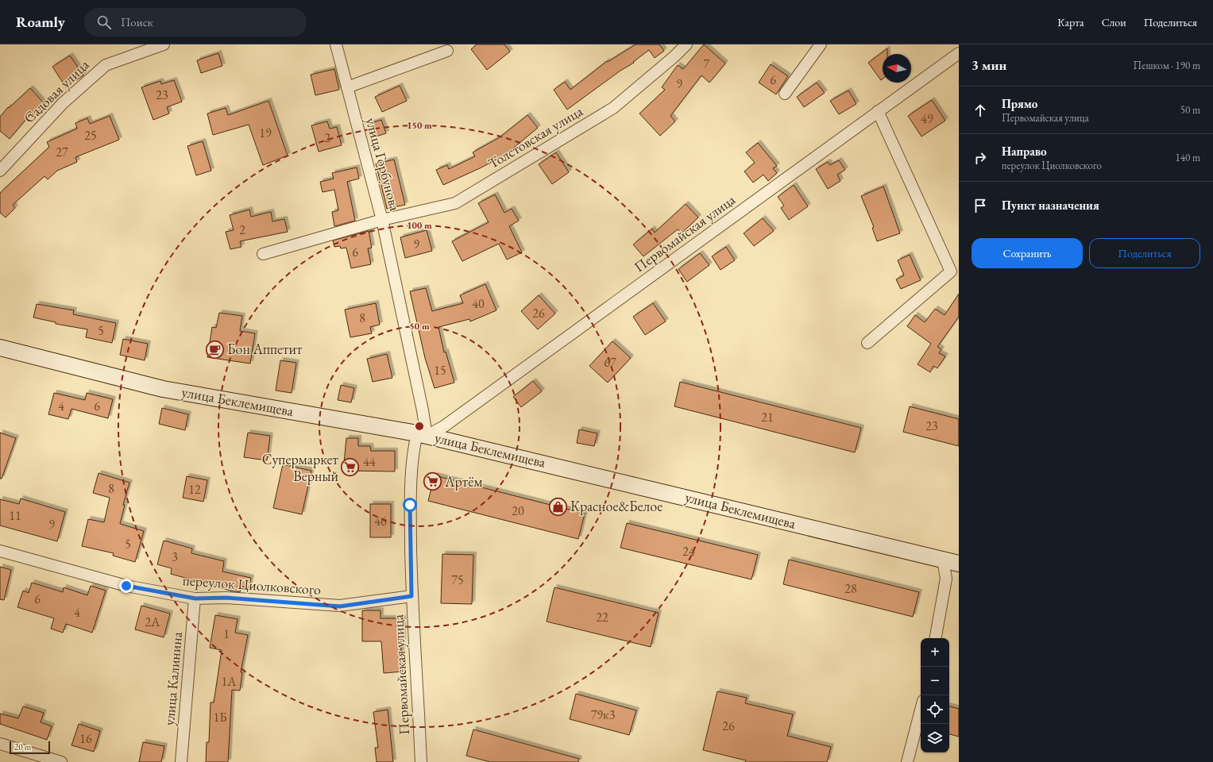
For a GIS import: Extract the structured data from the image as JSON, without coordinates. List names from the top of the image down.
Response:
{
  "streets": {
    "main road": ["улица Беклемищева"],
    "street": [
      "Садовая улица",
      "Толстовская улица",
      "улица Горбунова",
      "Первомайская улица",
      "переулок Циолковского",
      "улица Калинина"
    ]
  },
  "crossings": [
    ["Толстовская улица", "улица Горбунова"],
    ["улица Горбунова", "Первомайская улица"],
    ["улица Горбунова", "улица Беклемищева"],
    ["Первомайская улица", "улица Беклемищева"],
    ["Первомайская улица", "переулок Циолковского"],
    ["переулок Циолковского", "улица Калинина"]
  ],
  "places": {
    "cafe": ["Бон Аппетит"],
    "supermarket": ["Супермаркет Верный", "Артём"],
    "shop": ["Красное&Белое"]
  },
  "house_numbers": [
    "7",
    "6",
    "9",
    "23",
    "49",
    "19",
    "25",
    "2",
    "27",
    "2",
    "9",
    "6",
    "40",
    "26",
    "8",
    "5",
    "67",
    "15",
    "4",
    "6",
    "21",
    "23",
    "44",
    "8",
    "12",
    "20",
    "11",
    "46",
    "9",
    "5",
    "24",
    "3",
    "75",
    "28",
    "6",
    "4",
    "22",
    "2А",
    "1",
    "1А",
    "79к3",
    "1Б",
    "26",
    "16"
  ],
  "scale_bar": "20 m",
  "north": "left",
  "page": {
    "header": "Roamly",
    "search": "Поиск",
    "nav": ["Карта", "Слои", "Поделиться"],
    "heading": ["3 мин", "Пешком · 190 m"],
    "list": [
      ["Прямо", "Первомайская улица", "50 m"],
      ["Направо", "переулок Циолковского", "140 m"],
      "Пункт назначения"
    ],
    "buttons": ["Сохранить", "Поделиться"],
    "map_buttons": ["+", "−"],
    "scale": "20 m"
  },
  "rings": ["150 m", "100 m", "50 m"]
}
